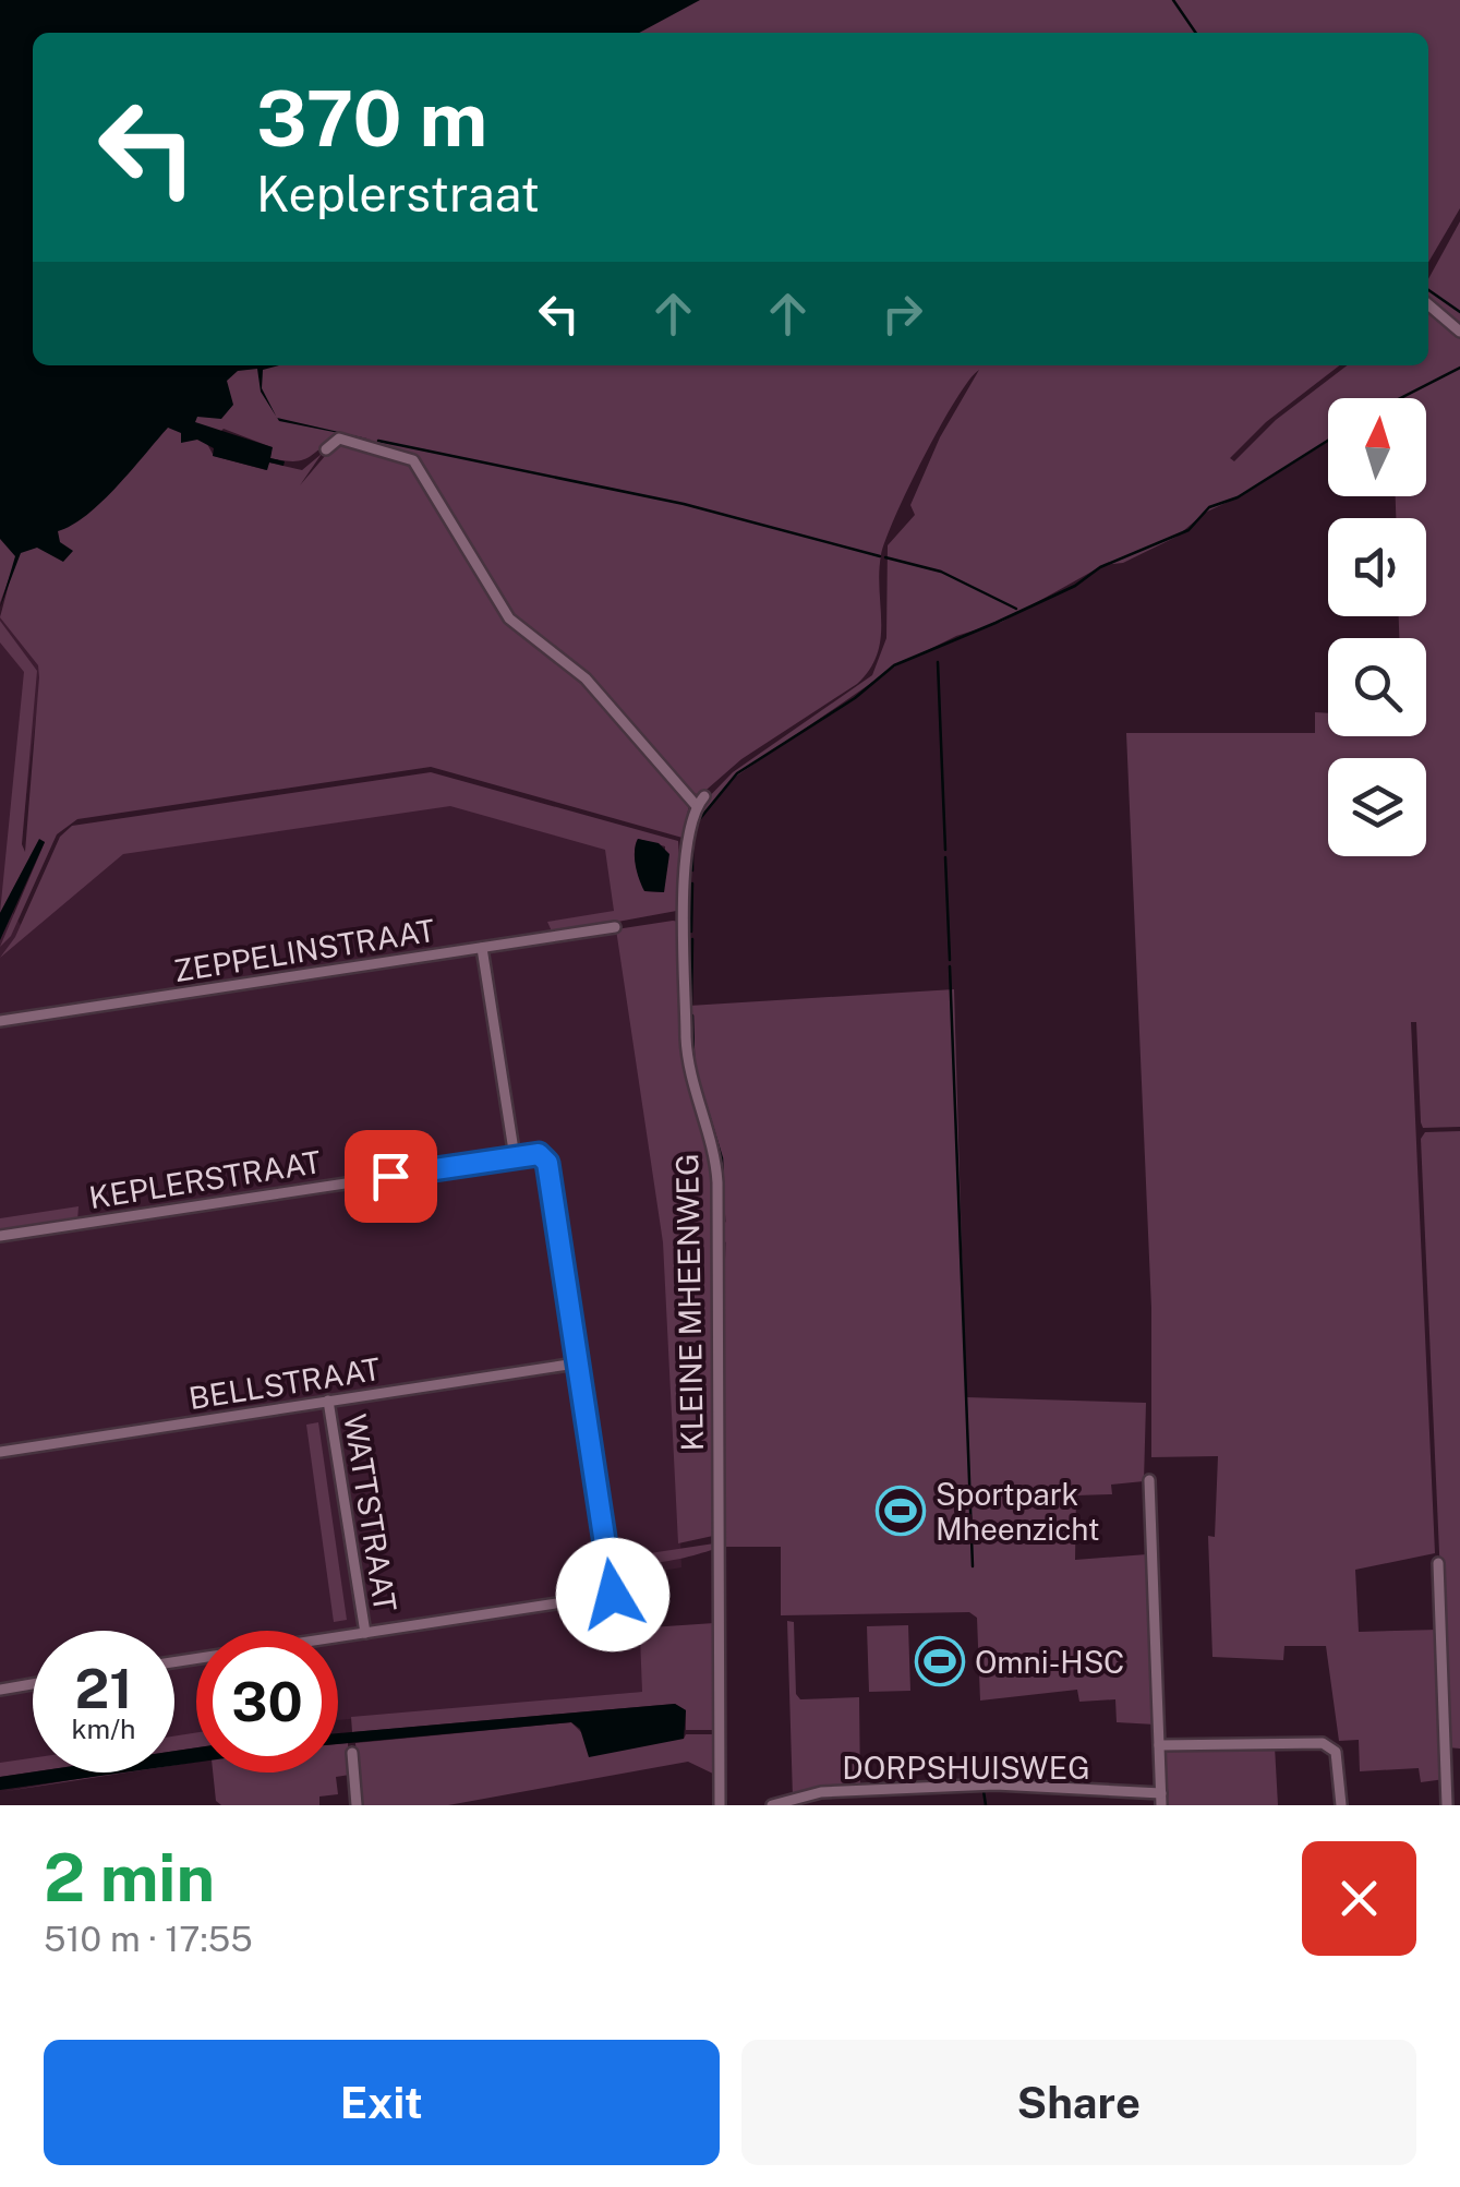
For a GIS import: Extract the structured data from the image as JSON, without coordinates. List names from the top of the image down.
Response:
{
  "streets": {
    "street": [
      "ZEPPELINSTRAAT",
      "KEPLERSTRAAT",
      "KLEINE MHEENWEG",
      "BELLSTRAAT",
      "WATTSTRAAT",
      "DORPSHUISWEG"
    ]
  },
  "crossings": [
    ["KEPLERSTRAAT", "BELLSTRAAT"],
    ["BELLSTRAAT", "WATTSTRAAT"]
  ],
  "places": {
    "sports": ["Sportpark Mheenzicht", "Omni-HSC"]
  },
  "north": "top",
  "page": {
    "turn": ["370 m", "Keplerstraat"],
    "speed": "21 km/h",
    "limit": "30",
    "heading": ["2 min", "510 m · 17:55"],
    "buttons": ["Exit", "Share"]
  }
}
